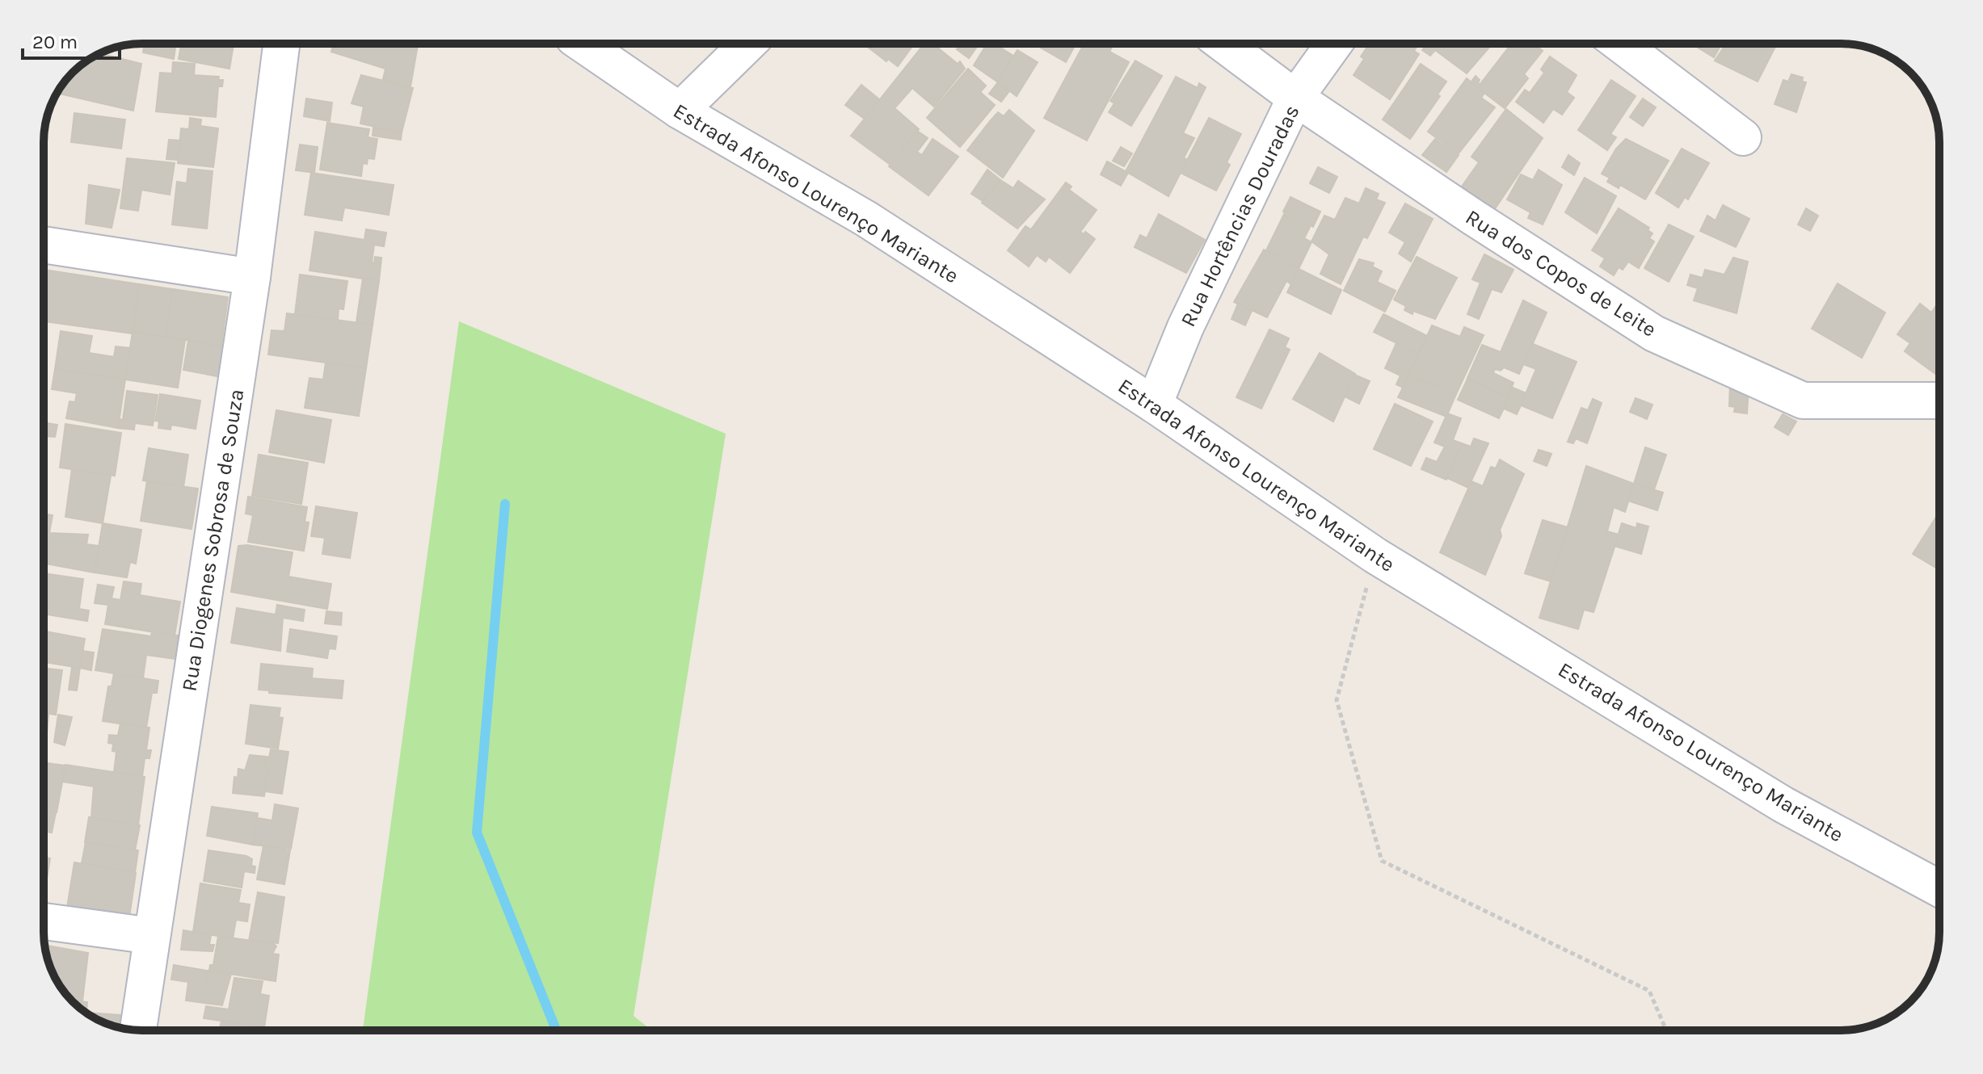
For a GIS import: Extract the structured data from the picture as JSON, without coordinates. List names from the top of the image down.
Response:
{
  "streets": {
    "street": [
      "Estrada Afonso Lourenço Mariante",
      "Rua Hortências Douradas",
      "Rua dos Copos de Leite",
      "Rua Diogenes Sobrosa de Souza"
    ]
  },
  "crossings": [
    ["Estrada Afonso Lourenço Mariante", "Rua Hortências Douradas"],
    ["Rua Hortências Douradas", "Rua dos Copos de Leite"]
  ],
  "scale_bar": "20 m"
}
